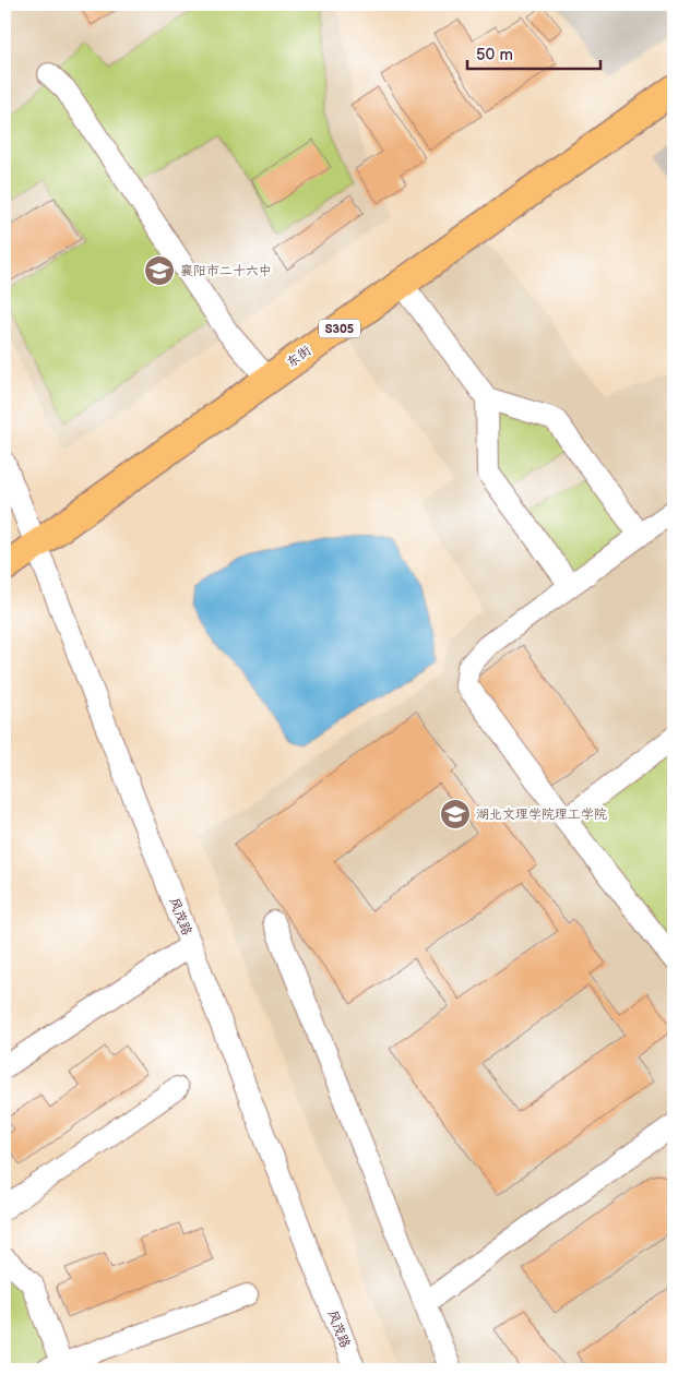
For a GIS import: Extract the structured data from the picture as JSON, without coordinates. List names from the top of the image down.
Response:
{
  "streets": {
    "main road": ["S305", "东街"],
    "street": ["风茂路"]
  },
  "crossings": [
    ["东街", "风茂路"]
  ],
  "places": {
    "school or university": ["襄阳市二十六中", "湖北文理学院理工学院"]
  },
  "scale_bar": "50 m"
}
